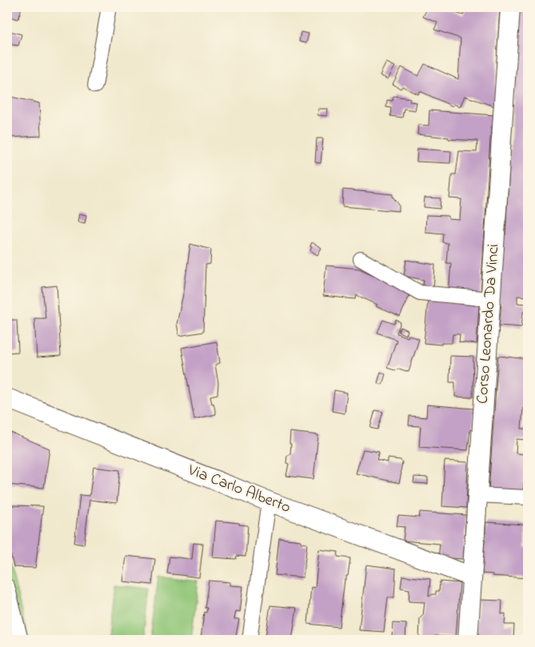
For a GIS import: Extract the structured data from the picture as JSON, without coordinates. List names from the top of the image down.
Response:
{
  "streets": {
    "main road": ["Corso Leonardo Da Vinci", "Via Carlo Alberto"]
  },
  "crossings": [
    ["Corso Leonardo Da Vinci", "Via Carlo Alberto"]
  ]
}
